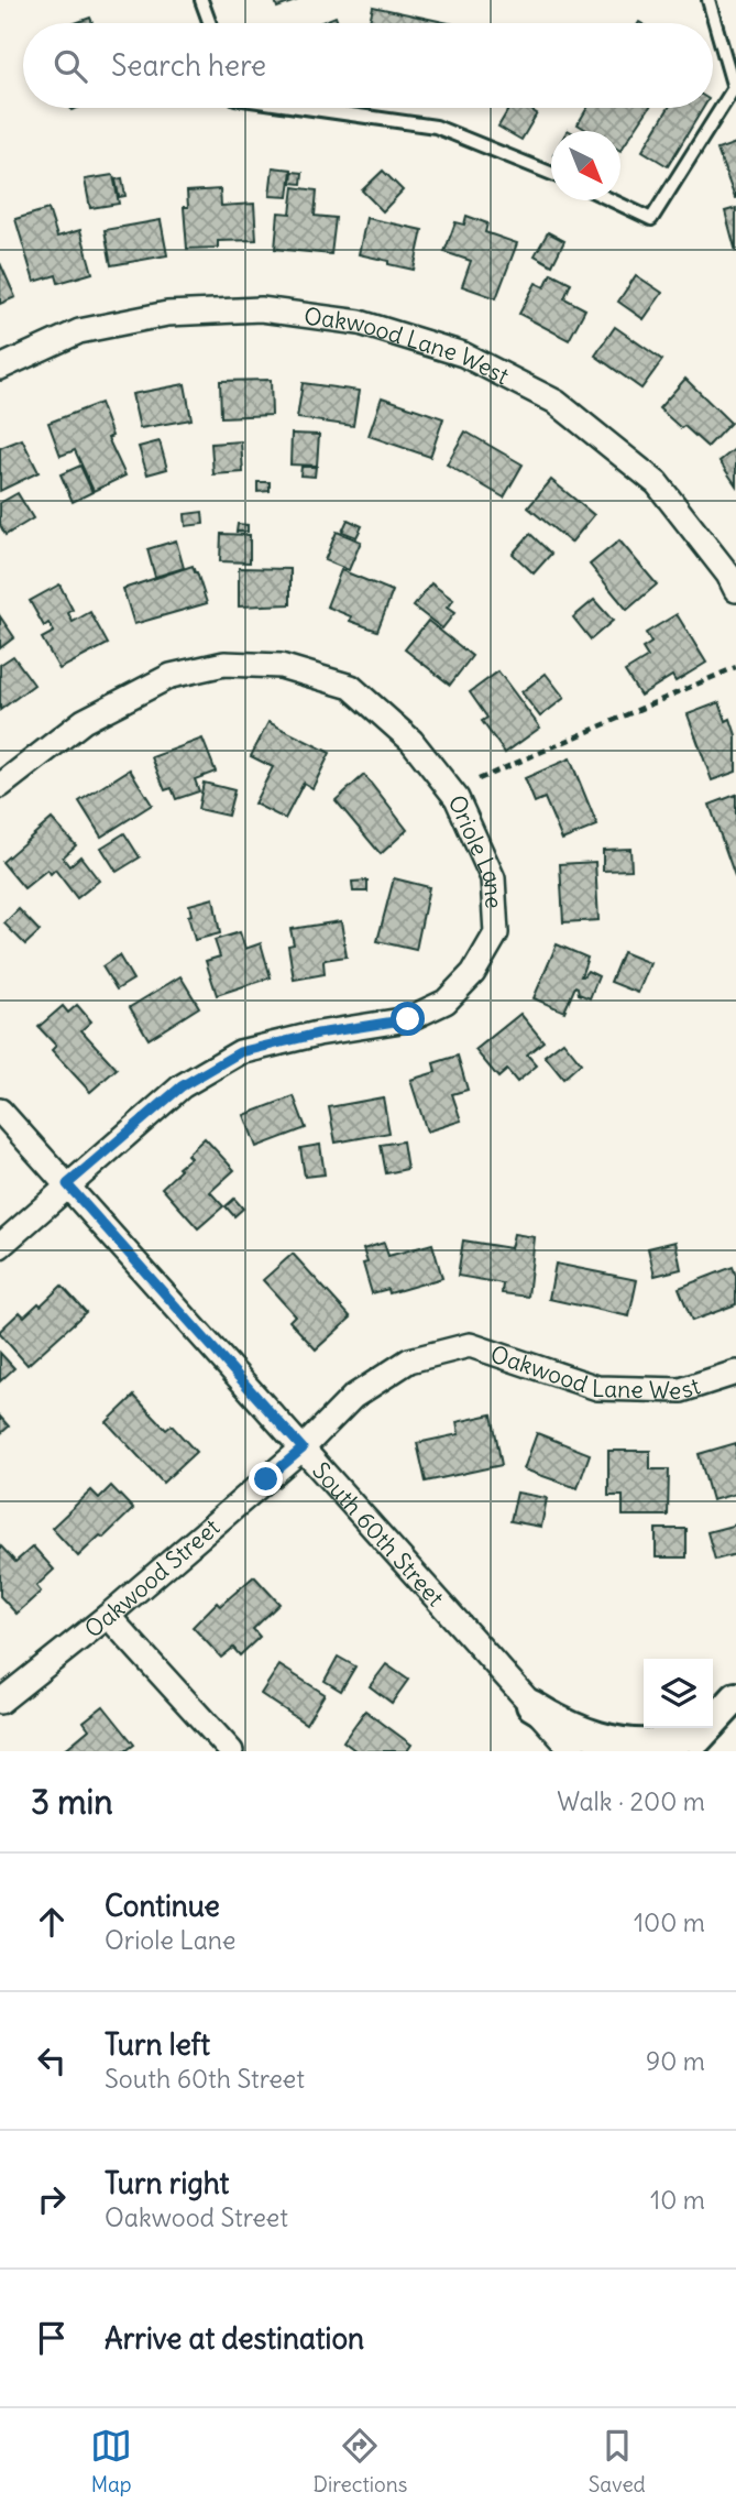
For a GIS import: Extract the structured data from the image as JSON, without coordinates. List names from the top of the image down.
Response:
{
  "streets": {
    "street": [
      "Oakwood Lane West",
      "Oriole Lane",
      "South 60th Street",
      "Oakwood Street"
    ]
  },
  "crossings": [
    ["Oakwood Lane West", "South 60th Street"],
    ["Oakwood Lane West", "Oakwood Street"],
    ["Oriole Lane", "South 60th Street"],
    ["South 60th Street", "Oakwood Street"]
  ],
  "north": "bottom right",
  "page": {
    "search": "Search here",
    "heading": ["3 min", "Walk · 200 m"],
    "list": [
      ["Continue", "Oriole Lane", "100 m"],
      ["Turn left", "South 60th Street", "90 m"],
      ["Turn right", "Oakwood Street", "10 m"],
      "Arrive at destination"
    ],
    "nav": ["Map", "Directions", "Saved"]
  }
}
